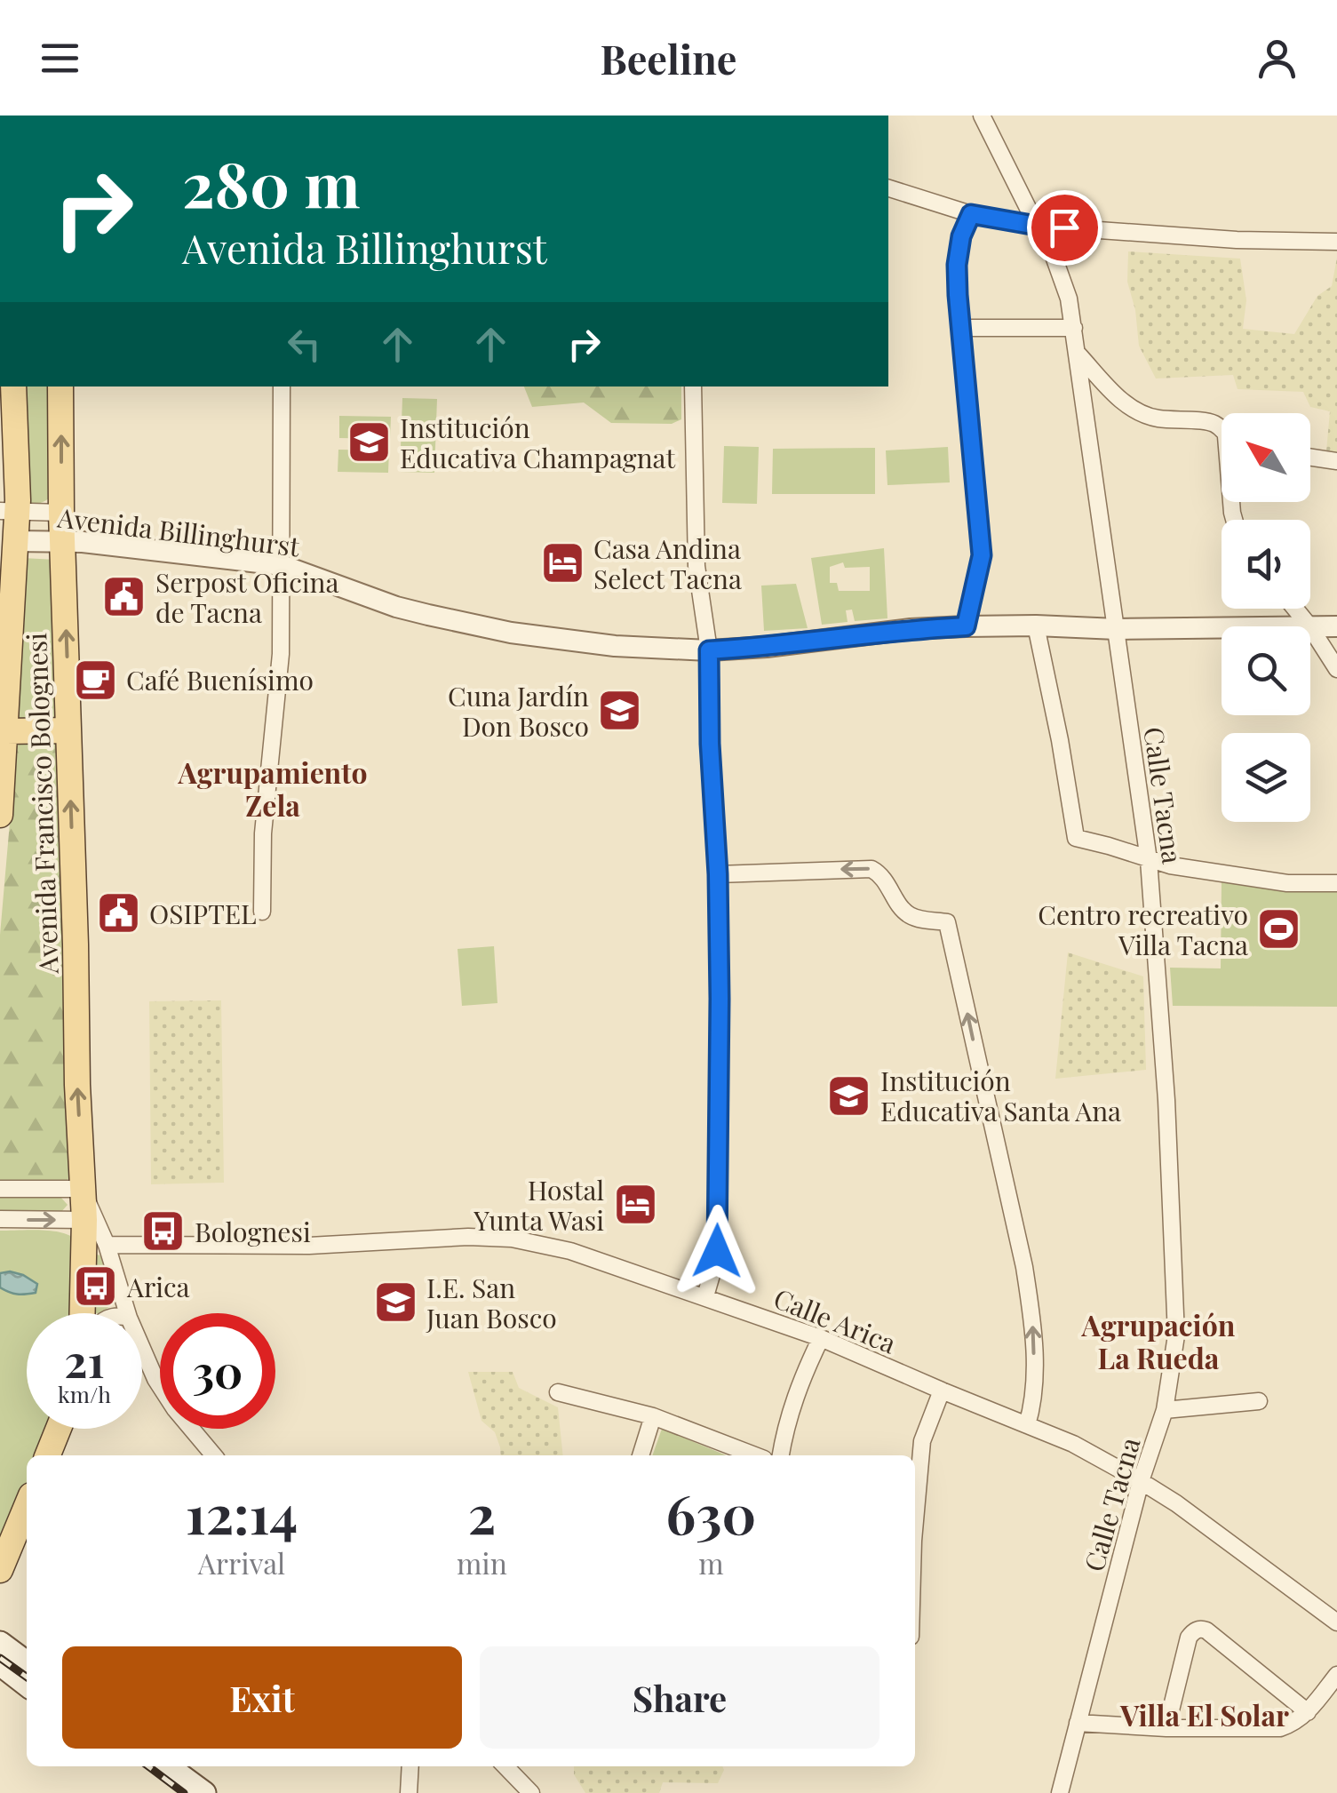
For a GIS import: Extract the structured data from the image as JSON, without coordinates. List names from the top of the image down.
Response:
{
  "streets": {
    "main road": ["Avenida Francisco Bolognesi"],
    "street": ["Avenida Billinghurst", "Calle Tacna", "Calle Arica"]
  },
  "crossings": [
    ["Avenida Billinghurst", "Calle Tacna"],
    ["Avenida Billinghurst", "Avenida Francisco Bolognesi"],
    ["Calle Tacna", "Calle Arica"]
  ],
  "districts": ["Agrupamiento Zela", "Agrupación La Rueda", "Villa El Solar"],
  "places": {
    "school or university": [
      "Institución Educativa Champagnat",
      "Cuna Jardín Don Bosco",
      "Institución Educativa Santa Ana",
      "I.E. San Juan Bosco"
    ],
    "hotel": ["Casa Andina Select Tacna", "Hostal Yunta Wasi"],
    "public building": ["Serpost Oficina de Tacna", "OSIPTEL"],
    "cafe": ["Café Buenísimo"],
    "sports": ["Centro recreativo Villa Tacna"],
    "bus stop": ["Bolognesi", "Arica"]
  },
  "north": "top left",
  "page": {
    "header": "Beeline",
    "turn": ["280 m", "Avenida Billinghurst"],
    "speed": "21 km/h",
    "limit": "30",
    "eta": [
      "12:14",
      "Arrival",
      "2",
      "min",
      "630",
      "m"
    ],
    "buttons": ["Exit", "Share"]
  }
}
